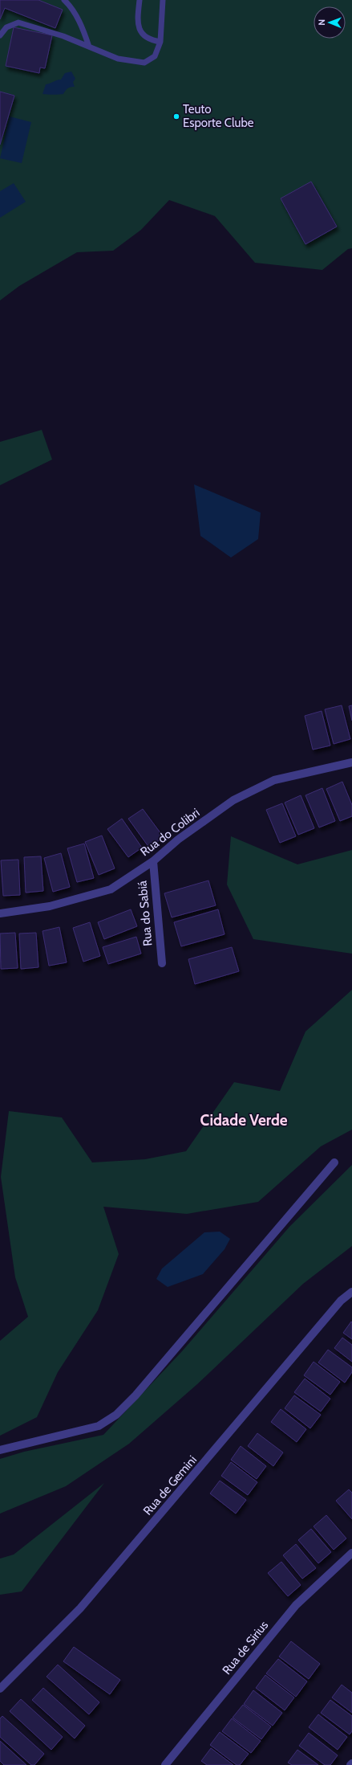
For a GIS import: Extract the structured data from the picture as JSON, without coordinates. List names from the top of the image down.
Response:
{
  "streets": {
    "street": [
      "Rua do Colibri",
      "Rua do Sabiá",
      "Rua de Gemini",
      "Rua de Sirius"
    ]
  },
  "crossings": [
    ["Rua do Colibri", "Rua do Sabiá"]
  ],
  "districts": ["Cidade Verde"],
  "places": ["Teuto Esporte Clube"],
  "north": "left"
}
